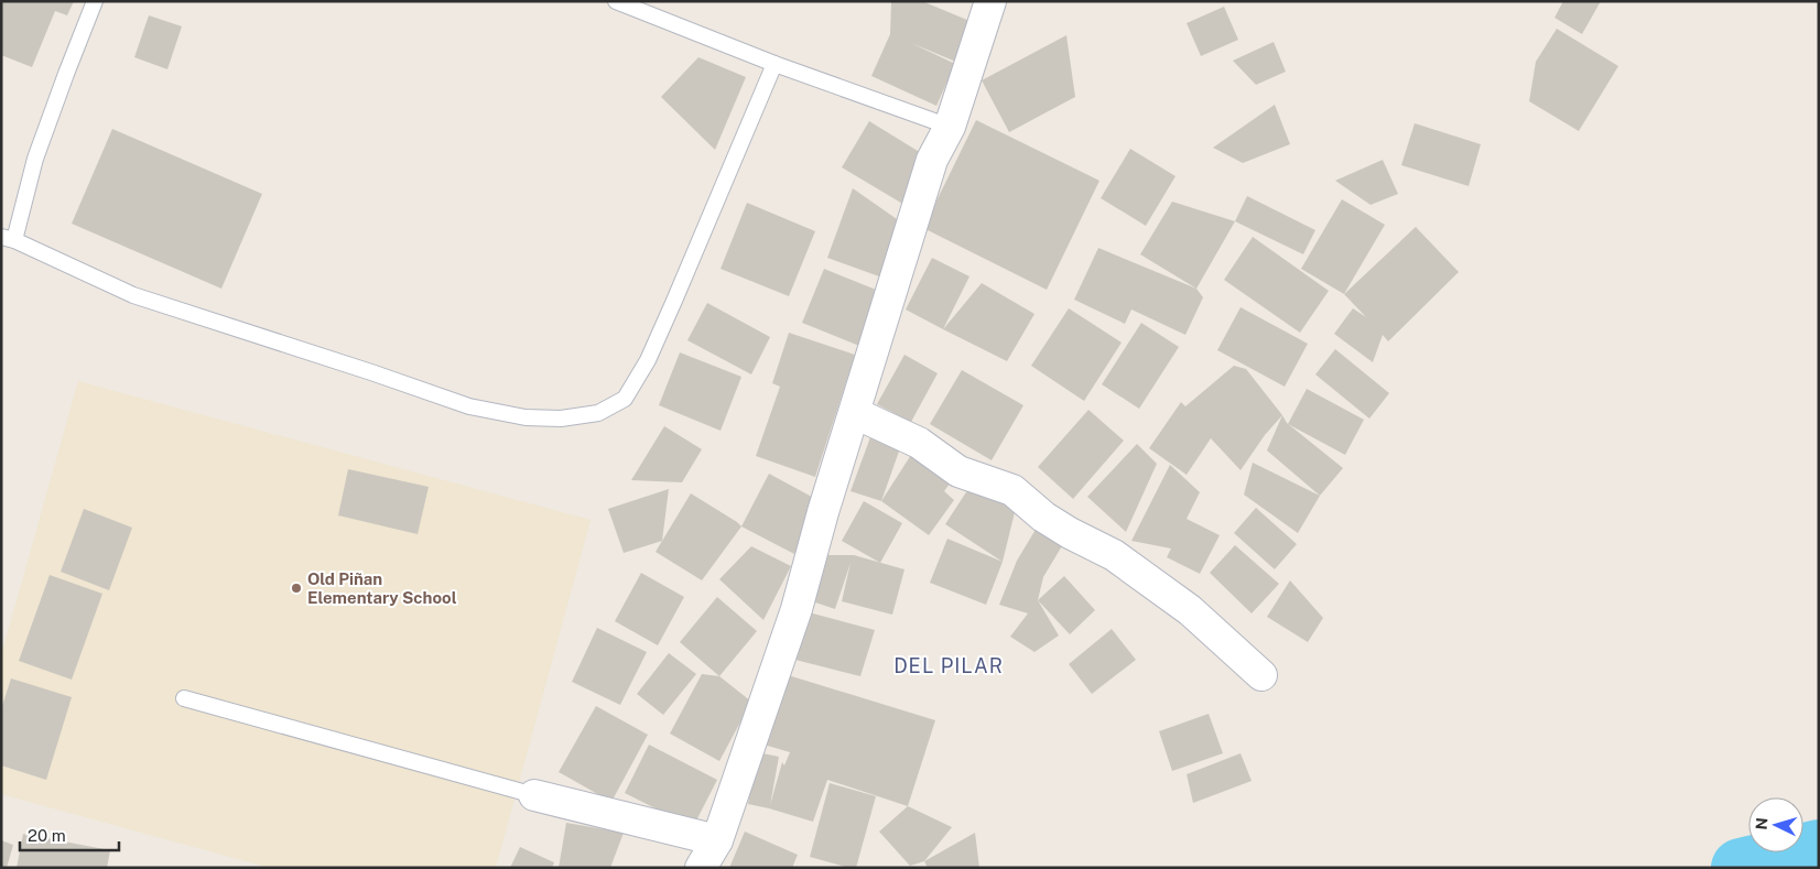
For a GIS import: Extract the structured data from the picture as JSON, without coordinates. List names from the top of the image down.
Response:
{
  "districts": ["DEL PILAR"],
  "places": ["Old Piñan Elementary School"],
  "scale_bar": "20 m",
  "north": "left"
}
